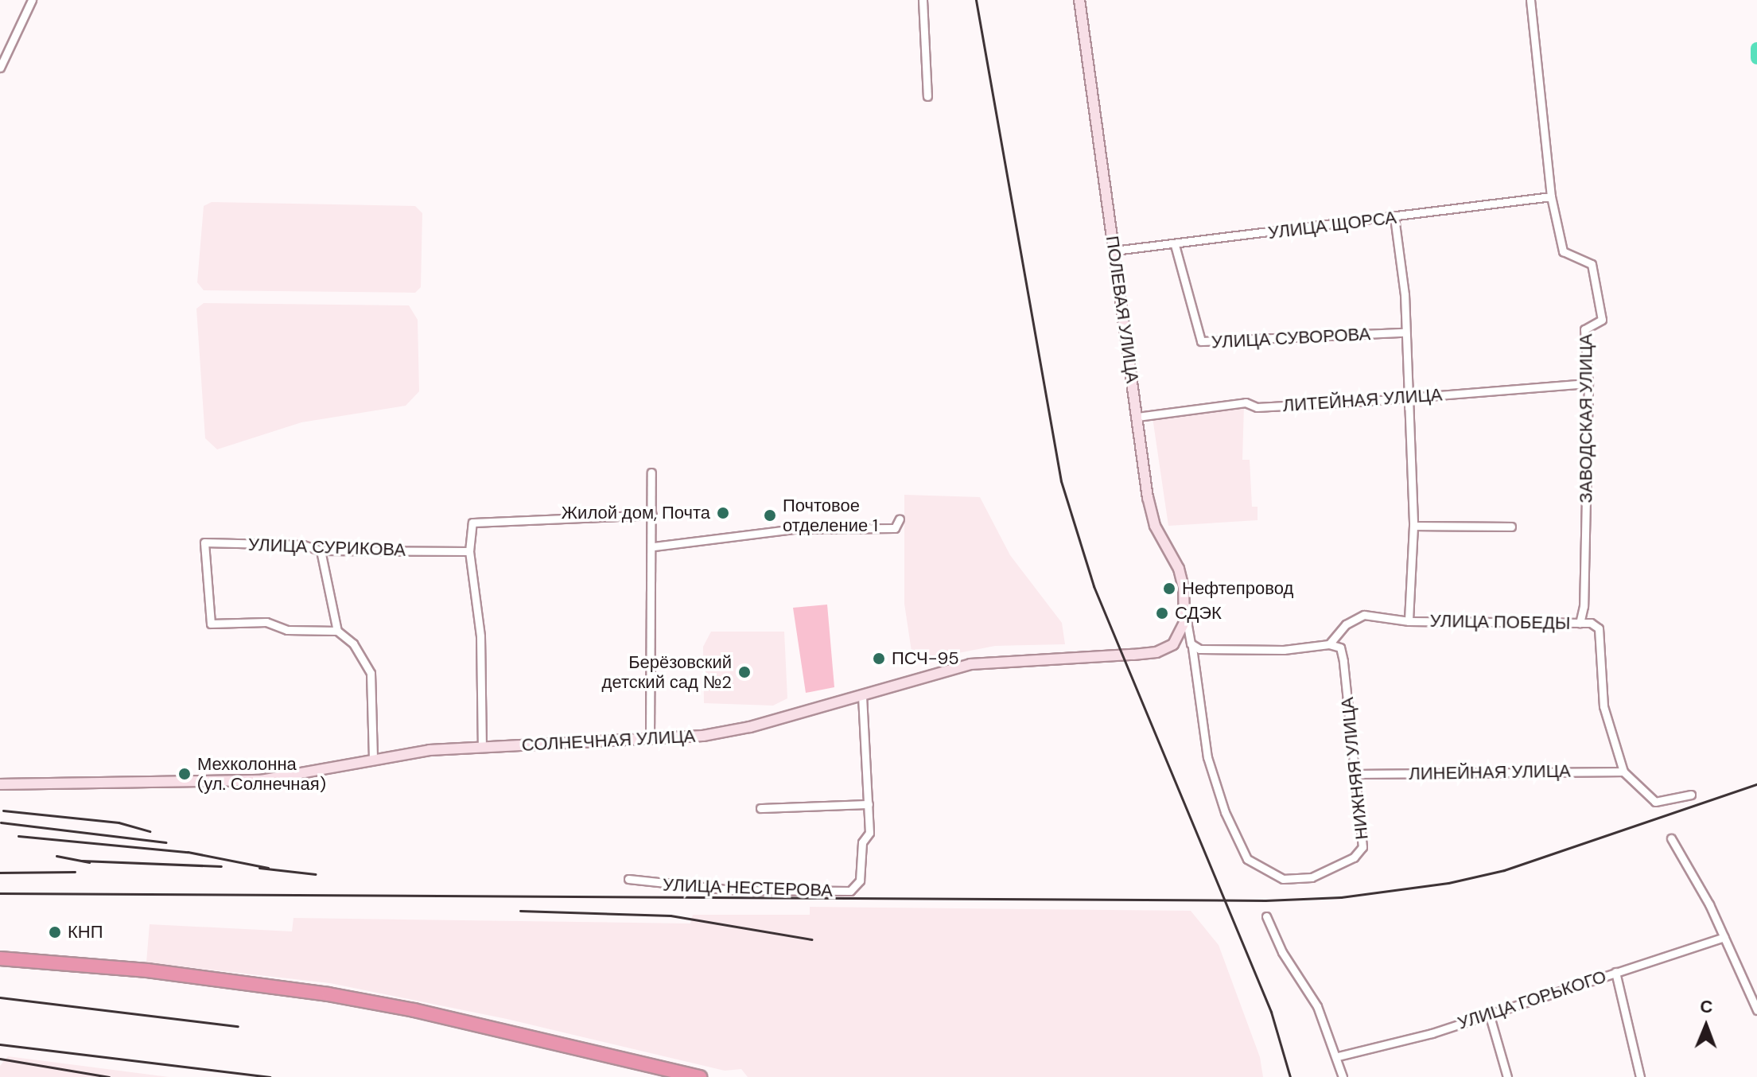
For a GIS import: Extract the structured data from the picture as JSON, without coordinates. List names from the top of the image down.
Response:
{
  "streets": {
    "street": [
      "УЛИЦА ЩОРСА",
      "ПОЛЕВАЯ УЛИЦА",
      "УЛИЦА СУВОРОВА",
      "ЛИТЕЙНАЯ УЛИЦА",
      "ЗАВОДСКАЯ УЛИЦА",
      "УЛИЦА СУРИКОВА",
      "УЛИЦА ПОБЕДЫ",
      "СОЛНЕЧНАЯ УЛИЦА",
      "НИЖНЯЯ УЛИЦА",
      "ЛИНЕЙНАЯ УЛИЦА",
      "УЛИЦА НЕСТЕРОВА",
      "УЛИЦА ГОРЬКОГО"
    ]
  },
  "crossings": [
    ["УЛИЦА ЩОРСА", "ПОЛЕВАЯ УЛИЦА"],
    ["УЛИЦА ЩОРСА", "УЛИЦА СУВОРОВА"],
    ["УЛИЦА ЩОРСА", "ЗАВОДСКАЯ УЛИЦА"],
    ["ПОЛЕВАЯ УЛИЦА", "ЛИТЕЙНАЯ УЛИЦА"],
    ["ПОЛЕВАЯ УЛИЦА", "СОЛНЕЧНАЯ УЛИЦА"],
    ["ЛИТЕЙНАЯ УЛИЦА", "ЗАВОДСКАЯ УЛИЦА"],
    ["ЗАВОДСКАЯ УЛИЦА", "УЛИЦА ПОБЕДЫ"],
    ["УЛИЦА ПОБЕДЫ", "НИЖНЯЯ УЛИЦА"],
    ["УЛИЦА ПОБЕДЫ", "ЛИНЕЙНАЯ УЛИЦА"],
    ["СОЛНЕЧНАЯ УЛИЦА", "УЛИЦА НЕСТЕРОВА"],
    ["НИЖНЯЯ УЛИЦА", "ЛИНЕЙНАЯ УЛИЦА"]
  ],
  "places": [
    "Жилой дом, Почта",
    "Почтовое отделение 1",
    "Нефтепровод",
    "СДЭК",
    "ПСЧ-95",
    "Берёзовский детский сад №2",
    "Мехколонна (ул. Солнечная)",
    "КНП"
  ],
  "north": "top"
}
